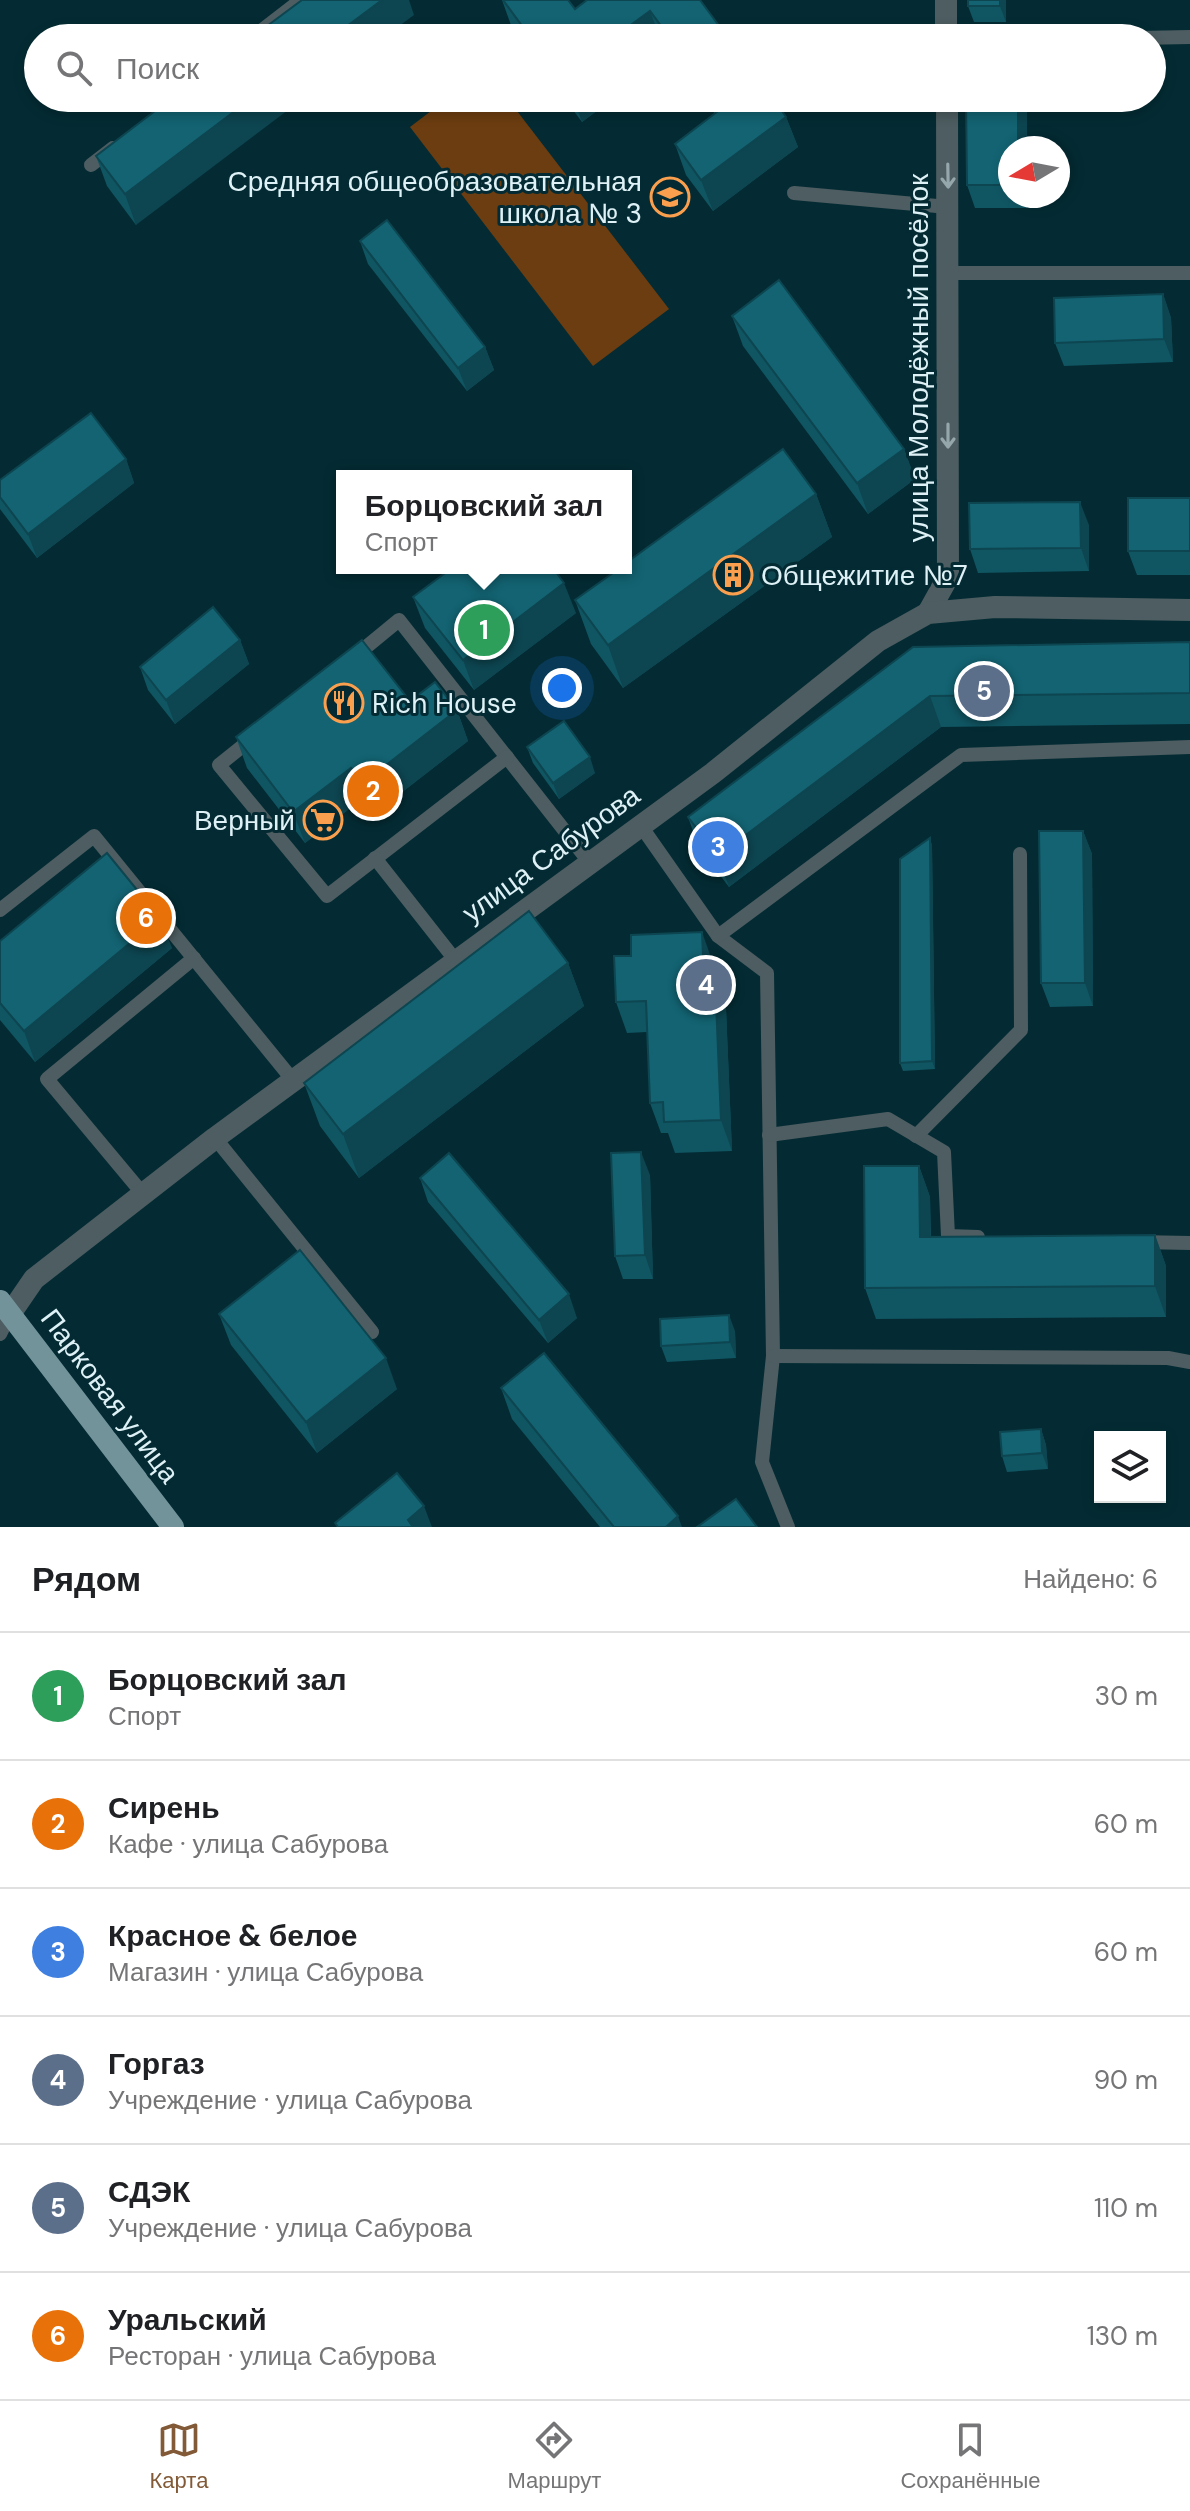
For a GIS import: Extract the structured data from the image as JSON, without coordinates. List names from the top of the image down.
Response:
{
  "streets": {
    "main road": ["Парковая улица"],
    "street": ["улица Молодёжный посёлок", "улица Сабурова"]
  },
  "crossings": [
    ["улица Молодёжный посёлок", "улица Сабурова"],
    ["улица Сабурова", "Парковая улица"]
  ],
  "one_way": ["улица Молодёжный посёлок"],
  "places": {
    "school or university": ["Средняя общеобразовательная школа № 3"],
    "building": ["Общежитие №7"],
    "restaurant": ["Rich House"],
    "supermarket": ["Верный"]
  },
  "north": "left",
  "page": {
    "search": "Поиск",
    "popup": ["Борцовский зал", "Спорт"],
    "pins": [
      "1",
      "5",
      "2",
      "3",
      "6",
      "4"
    ],
    "heading": ["Рядом", "Найдено: 6"],
    "list": [
      {
        "mark": "1",
        "name": "Борцовский зал",
        "note": "Спорт",
        "value": "30 m"
      },
      {
        "mark": "2",
        "name": "Сирень",
        "note": "Кафе · улица Сабурова",
        "value": "60 m"
      },
      {
        "mark": "3",
        "name": "Красное & белое",
        "note": "Магазин · улица Сабурова",
        "value": "60 m"
      },
      {
        "mark": "4",
        "name": "Горгаз",
        "note": "Учреждение · улица Сабурова",
        "value": "90 m"
      },
      {
        "mark": "5",
        "name": "СДЭК",
        "note": "Учреждение · улица Сабурова",
        "value": "110 m"
      },
      {
        "mark": "6",
        "name": "Уральский",
        "note": "Ресторан · улица Сабурова",
        "value": "130 m"
      }
    ],
    "nav": ["Карта", "Маршрут", "Сохранённые"]
  }
}
